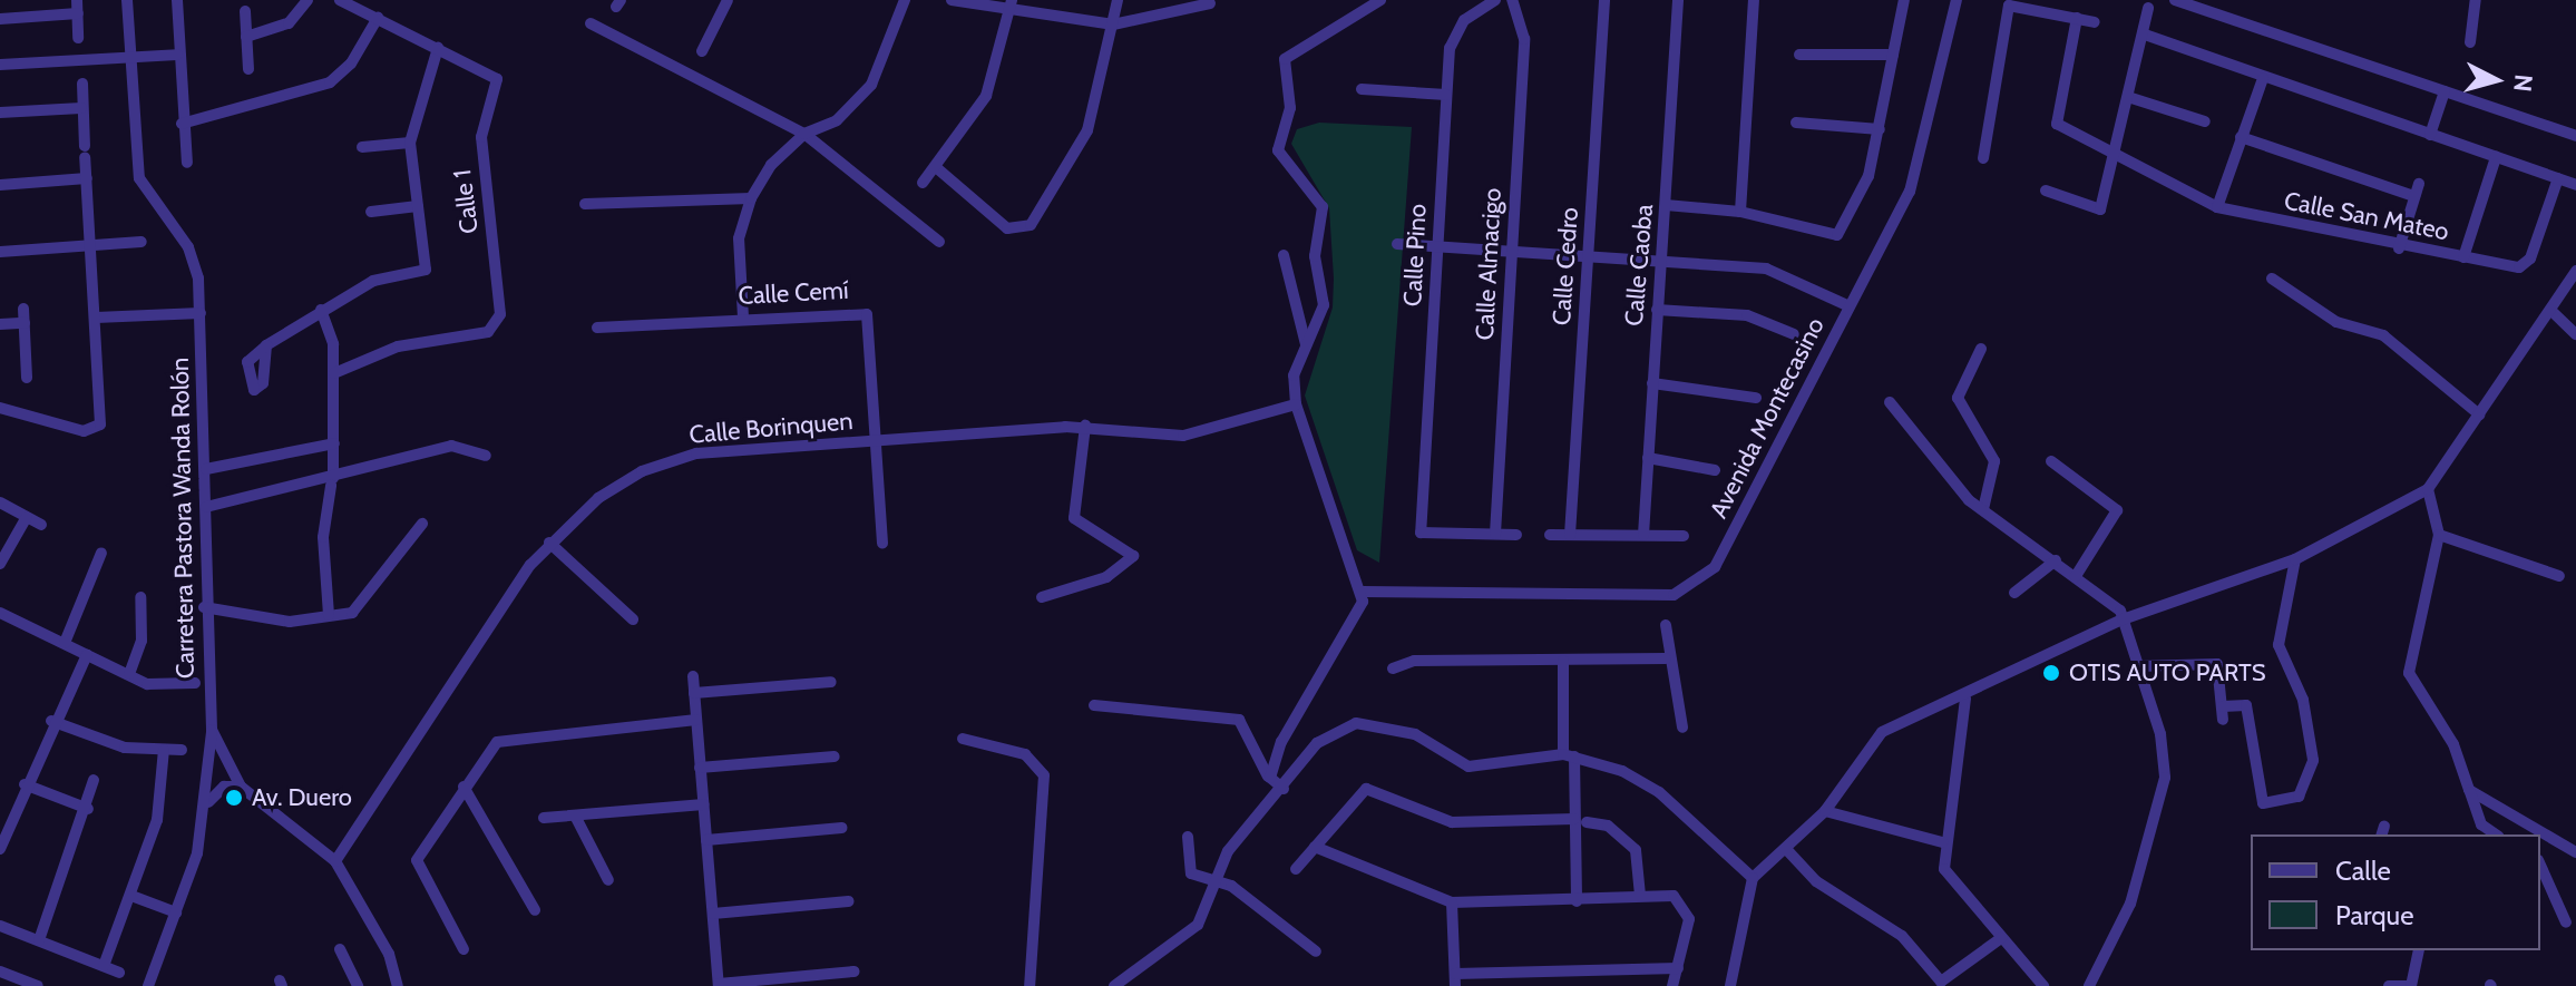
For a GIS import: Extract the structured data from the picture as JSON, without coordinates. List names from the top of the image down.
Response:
{
  "streets": {
    "street": [
      "Calle 1",
      "Calle San Mateo",
      "Calle Pino",
      "Calle Almacigo",
      "Calle Caoba",
      "Calle Cedro",
      "Calle Cemí",
      "Avenida Montecasino",
      "Calle Borinquen",
      "Carretera Pastora Wanda Rolón"
    ]
  },
  "crossings": [
    ["Calle Pino", "Calle Almacigo"],
    ["Calle Cemí", "Calle Borinquen"],
    ["Calle Borinquen", "Carretera Pastora Wanda Rolón"]
  ],
  "places": ["OTIS AUTO PARTS", "Av. Duero"],
  "legend": ["Calle", "Parque"],
  "north": "right"
}
